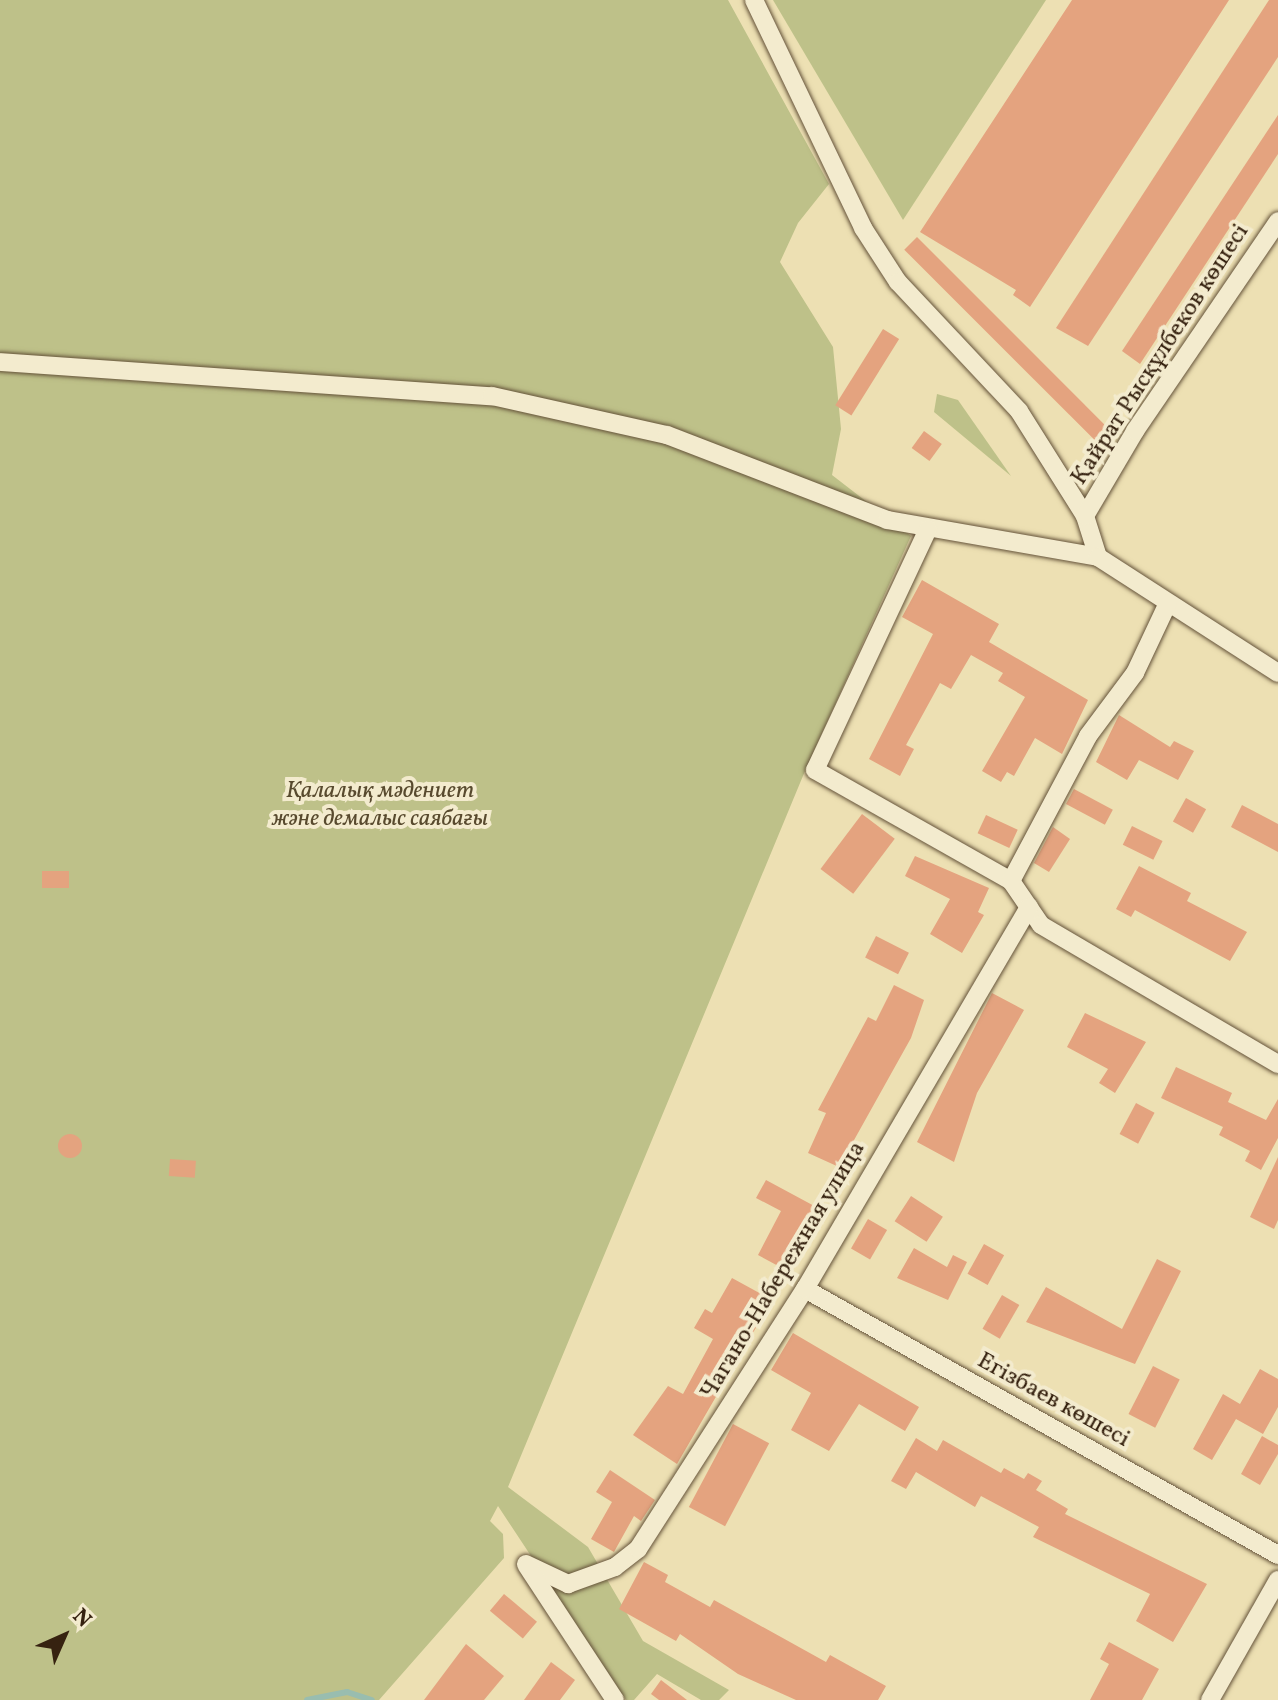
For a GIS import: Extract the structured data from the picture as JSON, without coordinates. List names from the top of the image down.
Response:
{
  "streets": {
    "street": ["Қайрат Рысқұлбеков көшесі", "Чагано-Набережная улица", "Егізбаев көшесі"]
  },
  "crossings": [
    ["Чагано-Набережная улица", "Егізбаев көшесі"]
  ],
  "parks": ["Қалалық мәдениет және демалыс саябағы"],
  "north": "top right"
}
